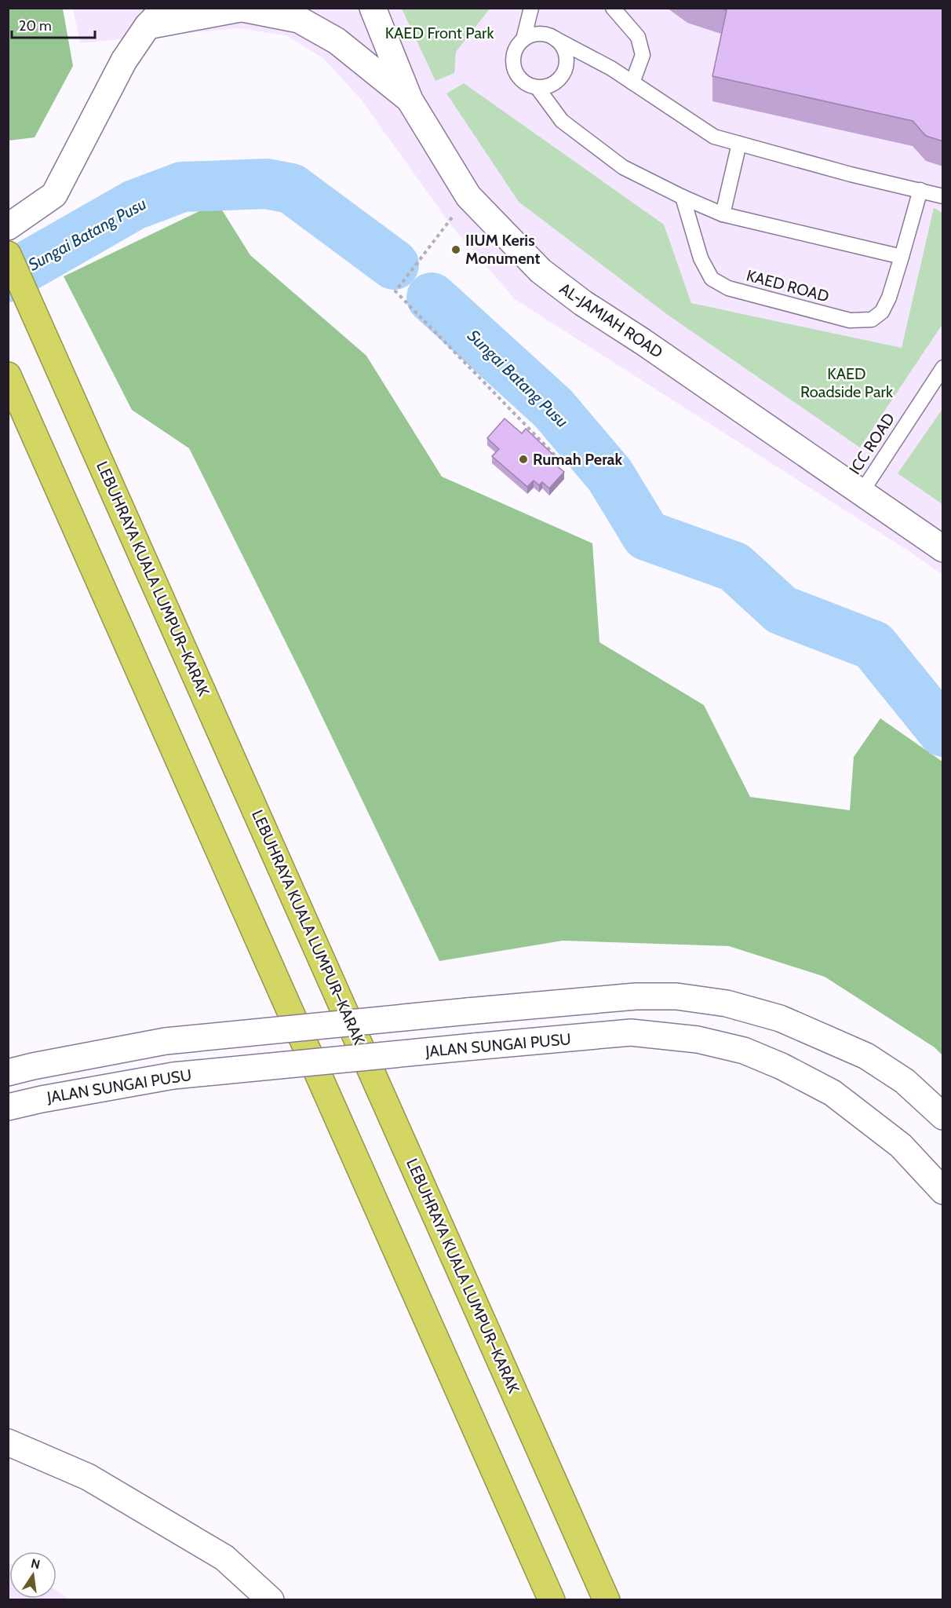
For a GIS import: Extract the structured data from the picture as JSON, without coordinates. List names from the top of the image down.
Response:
{
  "streets": {
    "highway": ["LEBUHRAYA KUALA LUMPUR–KARAK"],
    "main road": ["AL-JAMIAH ROAD", "JALAN SUNGAI PUSU"],
    "lane": ["KAED ROAD", "ICC ROAD"]
  },
  "crossings": [
    ["AL-JAMIAH ROAD", "ICC ROAD"]
  ],
  "water": ["Sungai Batang Pusu"],
  "parks": ["KAED Front Park", "KAED Roadside Park"],
  "places": ["IIUM Keris Monument", "Rumah Perak"],
  "scale_bar": "20 m",
  "north": "top"
}
